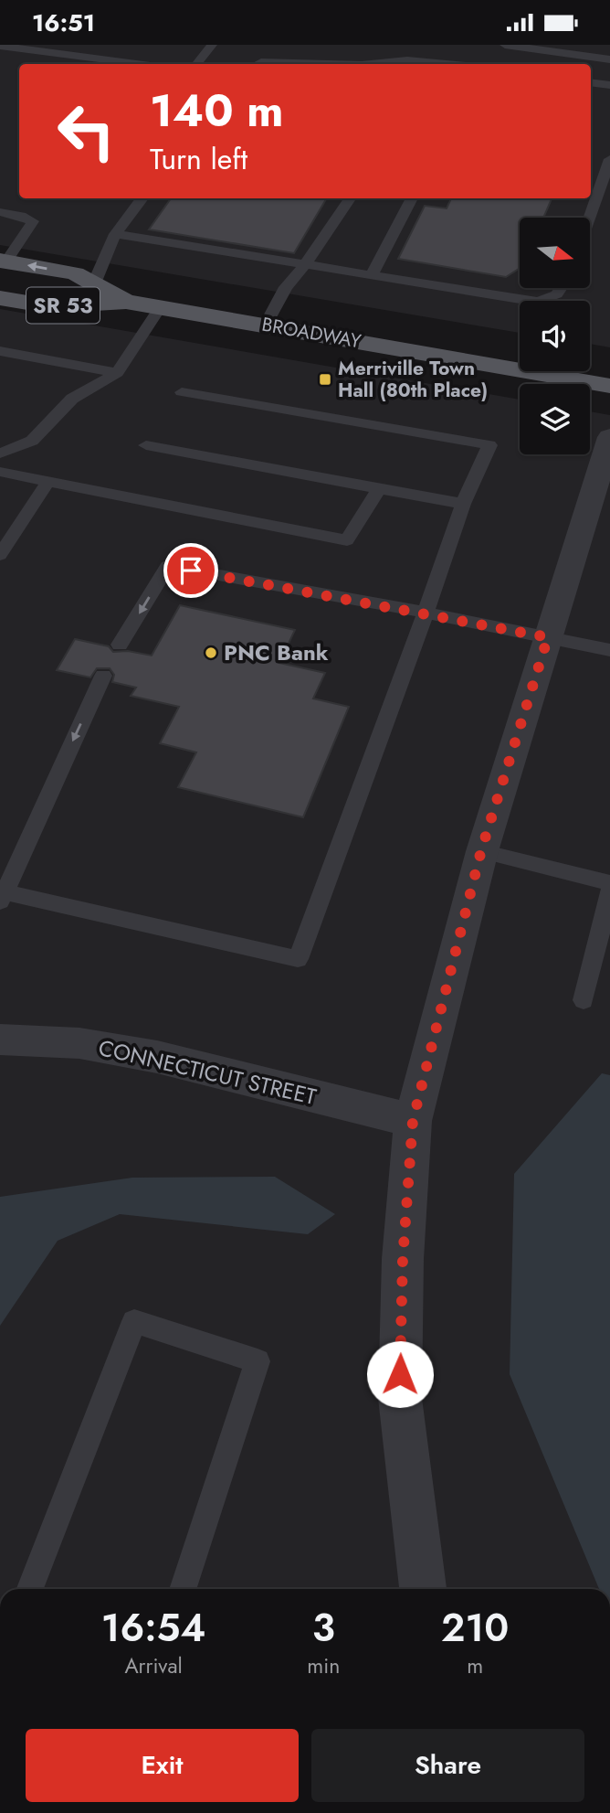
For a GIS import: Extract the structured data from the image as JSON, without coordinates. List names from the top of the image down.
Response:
{
  "streets": {
    "main road": ["SR 53", "BROADWAY"],
    "street": ["CONNECTICUT STREET"]
  },
  "places": {
    "transit": ["Merriville Town Hall (80th Place)"],
    "other": ["PNC Bank"]
  },
  "north": "right",
  "page": {
    "status": "16:51",
    "turn": ["140 m", "Turn left"],
    "eta": [
      "16:54",
      "Arrival",
      "3",
      "min",
      "210",
      "m"
    ],
    "buttons": ["Exit", "Share"]
  }
}
